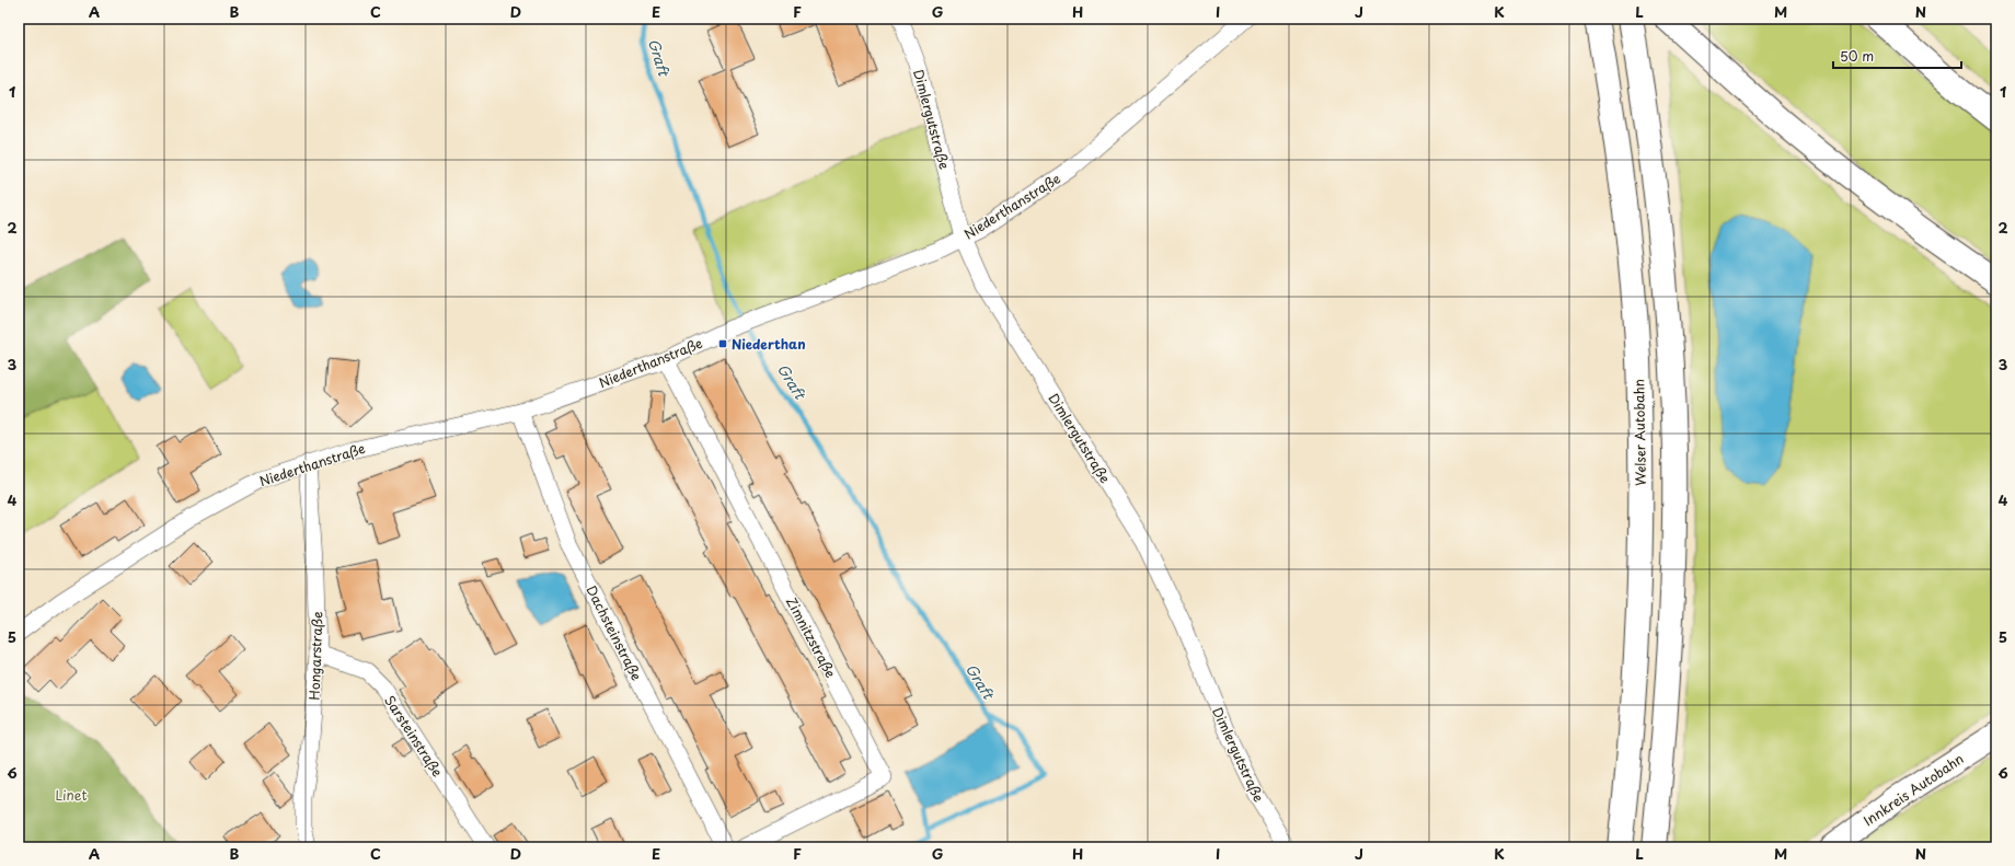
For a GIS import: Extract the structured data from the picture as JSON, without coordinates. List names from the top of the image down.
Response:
{
  "streets": {
    "highway": ["Welser Autobahn", "Innkreis Autobahn"],
    "street": [
      "Dimlergutstraße",
      "Niederthanstraße",
      "Dachsteinstraße",
      "Zimnitzstraße",
      "Hongarstraße",
      "Sarsteinstraße"
    ]
  },
  "crossings": [
    ["Dimlergutstraße", "Niederthanstraße"],
    ["Niederthanstraße", "Dachsteinstraße"],
    ["Niederthanstraße", "Zimnitzstraße"],
    ["Niederthanstraße", "Hongarstraße"],
    ["Hongarstraße", "Sarsteinstraße"]
  ],
  "water": ["Graft"],
  "parks": ["Linet"],
  "places": {
    "transit": ["Niederthan"]
  },
  "scale_bar": "50 m",
  "grid": {
    "columns": [
      "A",
      "B",
      "C",
      "D",
      "E",
      "F",
      "G",
      "H",
      "I",
      "J",
      "K",
      "L",
      "M",
      "N"
    ],
    "rows": [
      "1",
      "2",
      "3",
      "4",
      "5",
      "6"
    ]
  }
}
